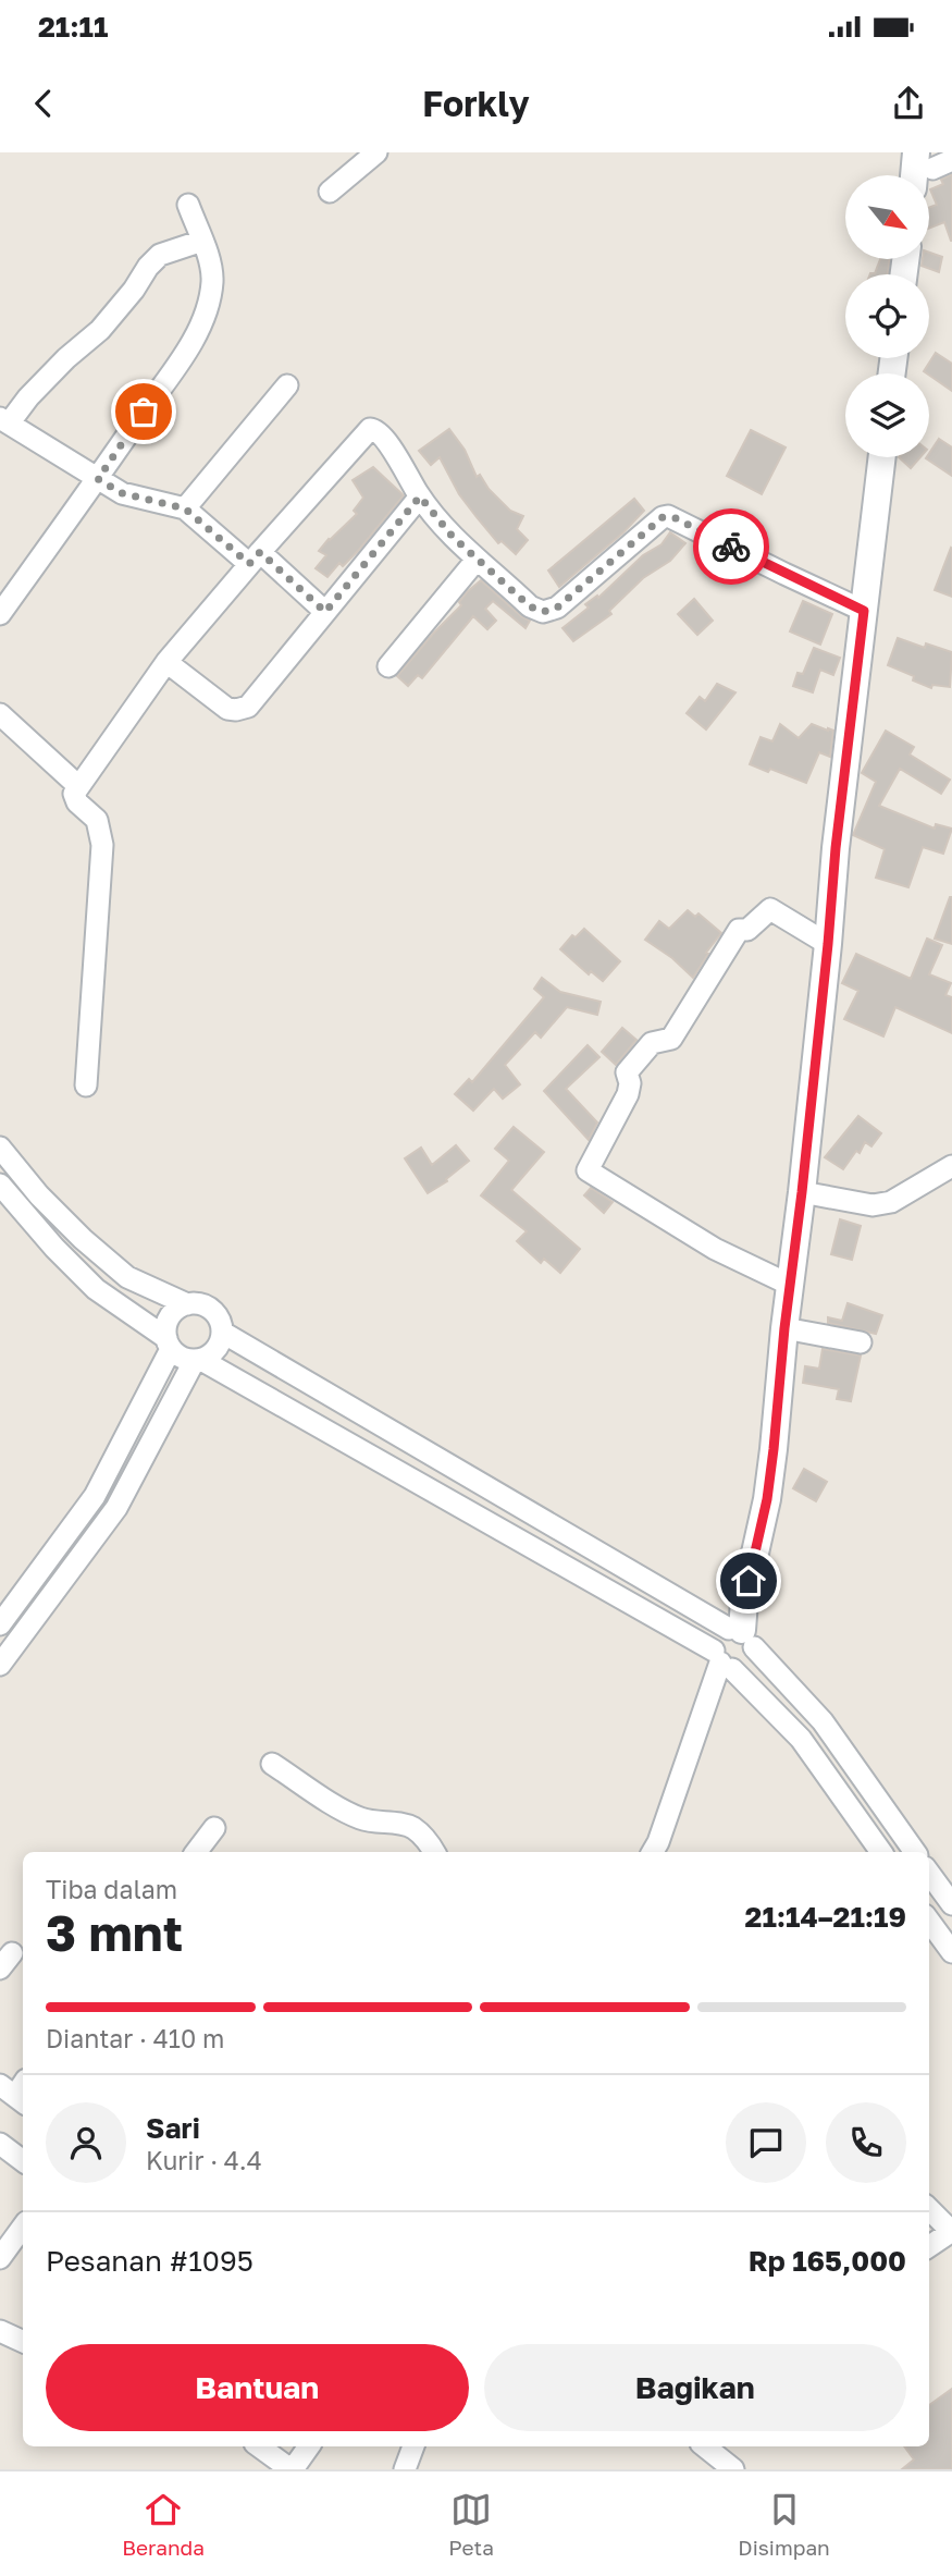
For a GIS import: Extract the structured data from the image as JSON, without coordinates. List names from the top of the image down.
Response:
{
  "north": "bottom right",
  "page": {
    "status": "21:11",
    "header": "Forkly",
    "heading": ["3 mnt", "Tiba dalam", "21:14–21:19"],
    "panel": [
      "Sari",
      "Kurir · 4.4",
      "Pesanan #1095",
      "Rp 165,000"
    ],
    "bar": "Diantar · 410 m",
    "buttons": ["Bantuan", "Bagikan"],
    "tabs": ["Beranda", "Peta", "Disimpan"]
  }
}
